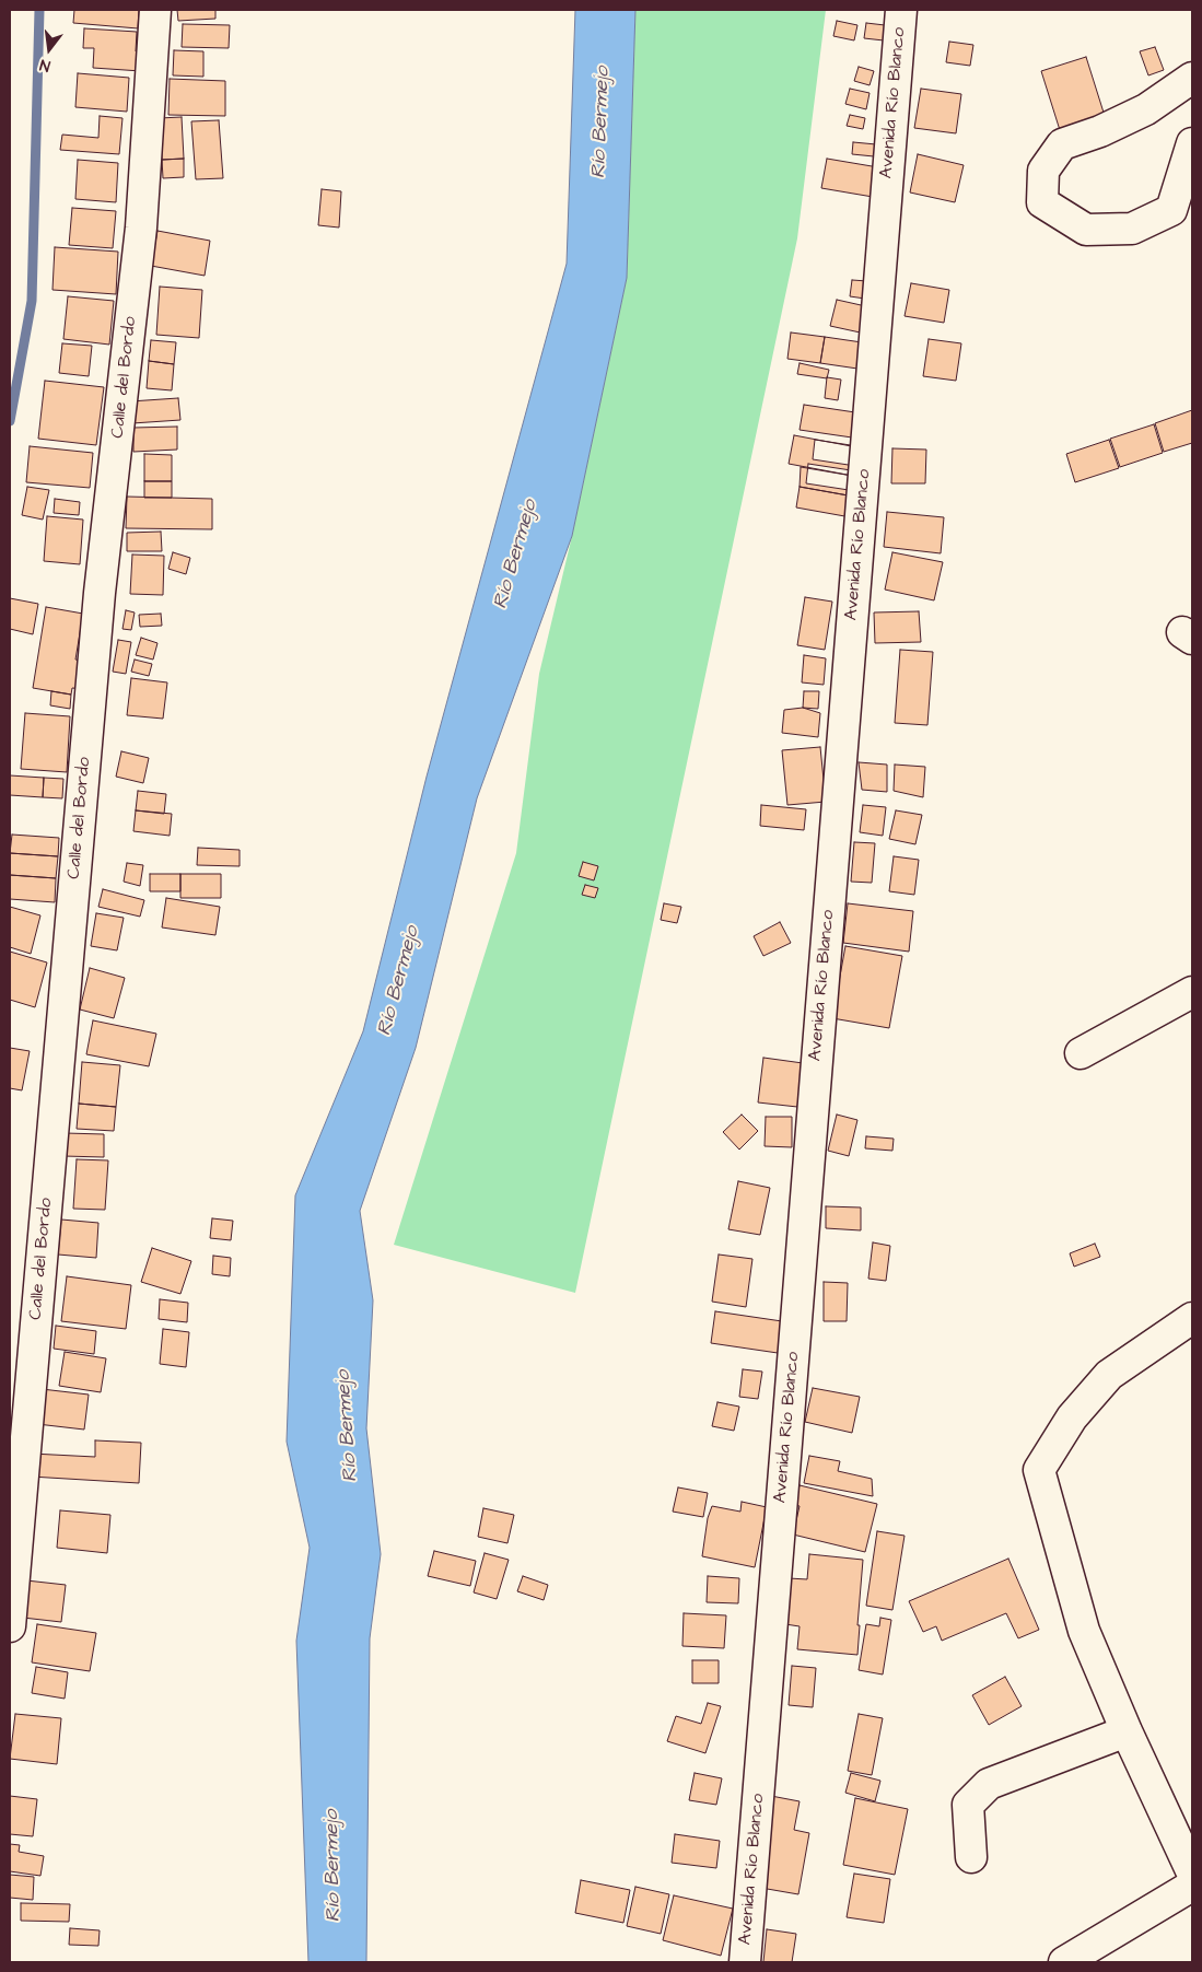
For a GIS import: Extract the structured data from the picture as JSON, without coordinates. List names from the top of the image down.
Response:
{
  "streets": {
    "street": ["Avenida Río Blanco", "Calle del Bordo"]
  },
  "water": ["Río Bermejo"],
  "north": "bottom"
}
